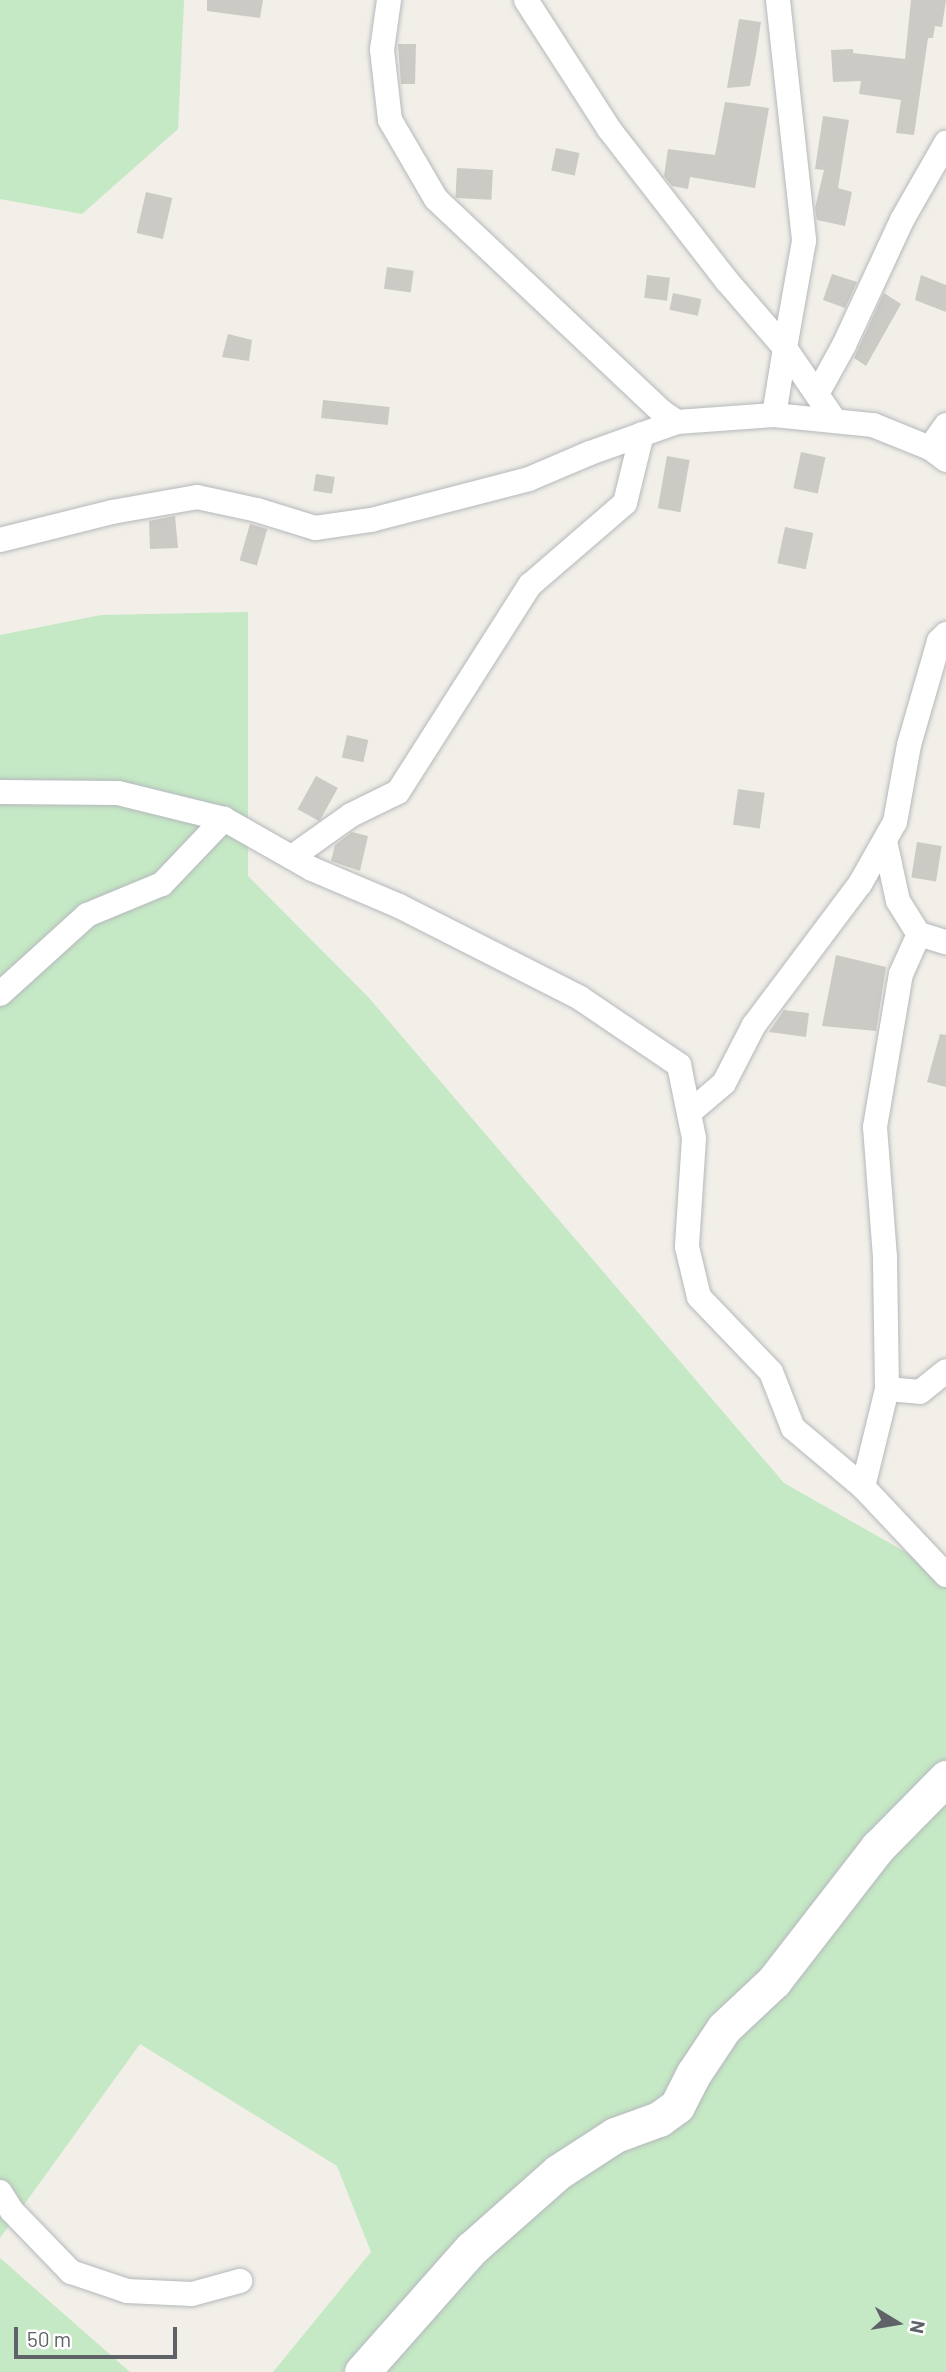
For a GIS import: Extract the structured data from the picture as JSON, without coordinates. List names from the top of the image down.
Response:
{
  "scale_bar": "50 m",
  "north": "right"
}
